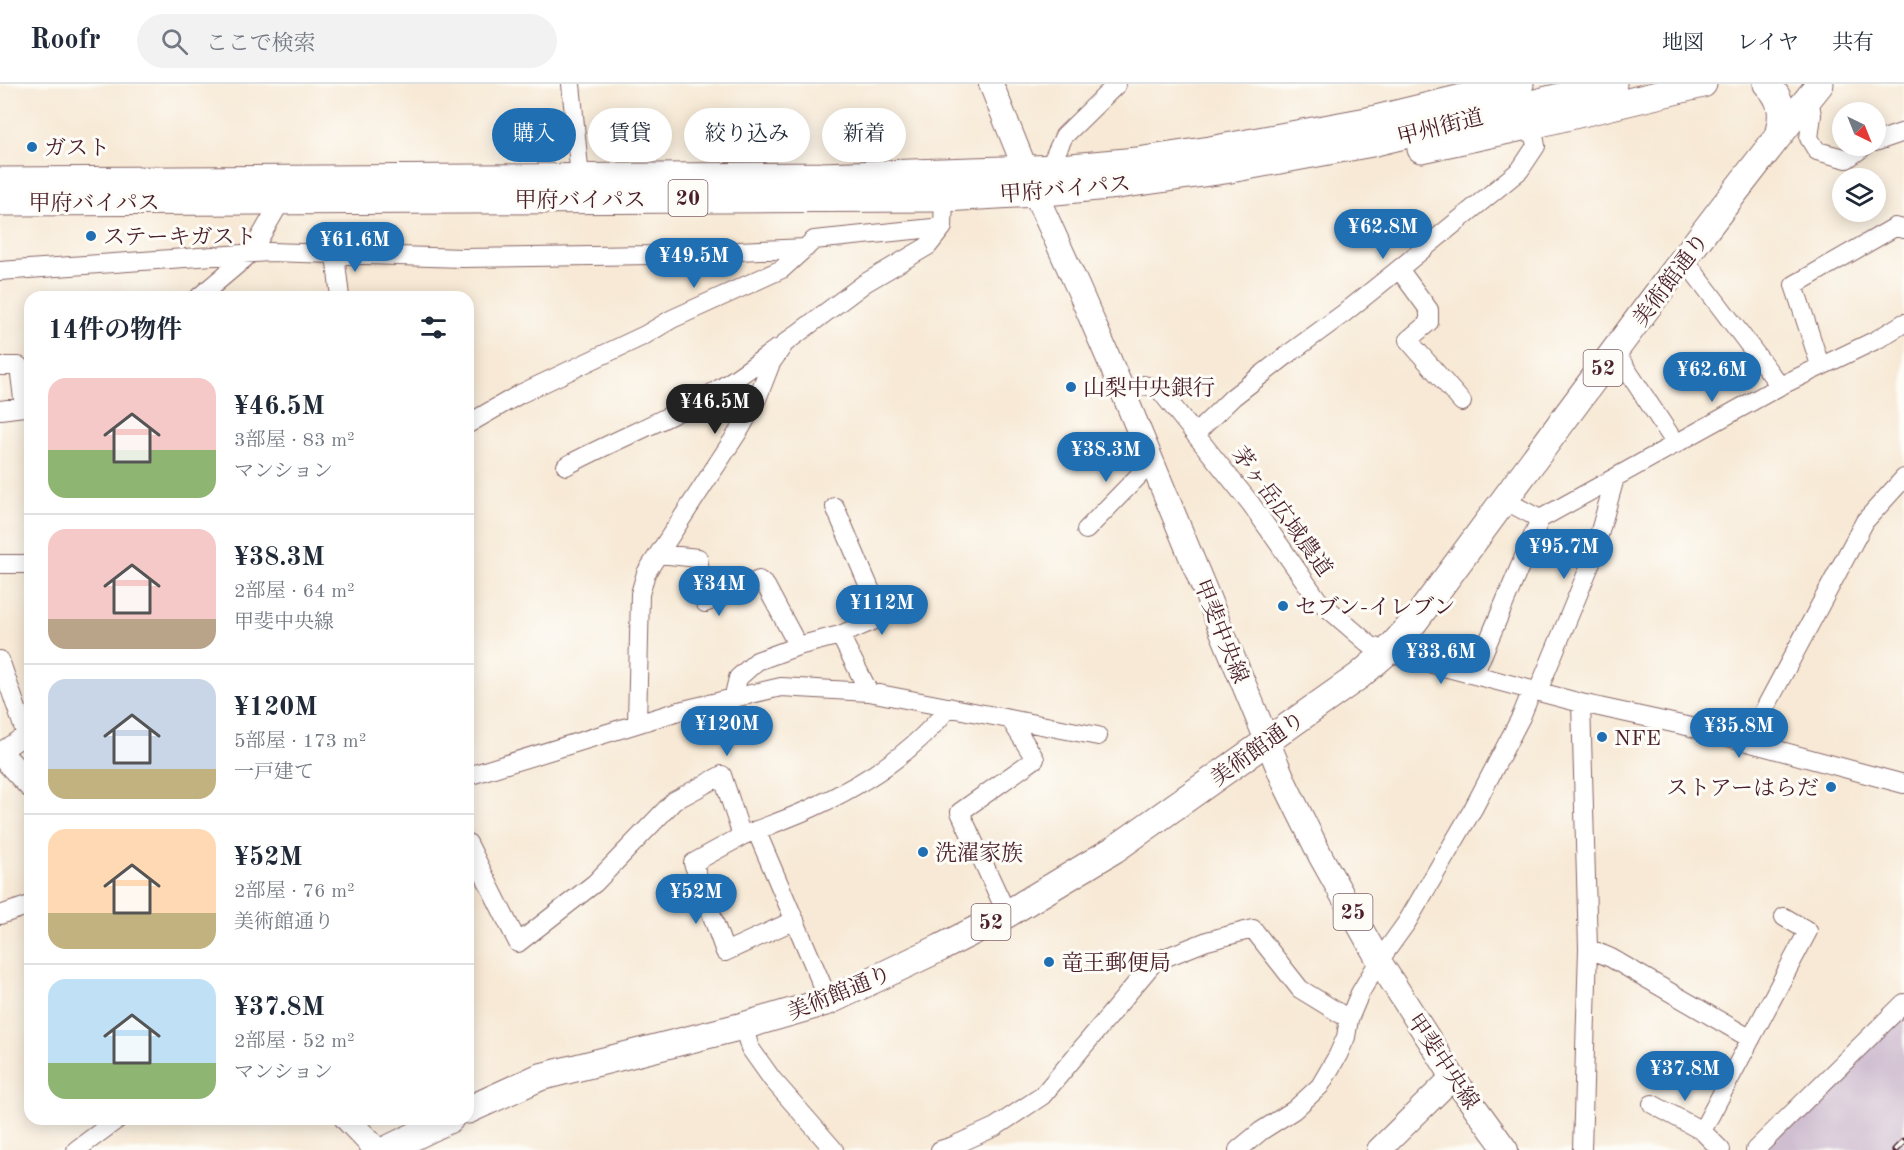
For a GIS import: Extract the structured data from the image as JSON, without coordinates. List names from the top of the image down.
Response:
{
  "streets": {
    "highway": [
      "甲州街道",
      "甲府バイパス",
      "20",
      "美術館通り",
      "52"
    ],
    "main road": ["甲斐中央線", "25"],
    "street": ["茅ヶ岳広域農道"]
  },
  "crossings": [
    ["甲州街道", "甲府バイパス"],
    ["甲府バイパス", "甲斐中央線"],
    ["美術館通り", "茅ヶ岳広域農道"],
    ["美術館通り", "甲斐中央線"],
    ["茅ヶ岳広域農道", "甲斐中央線"]
  ],
  "places": [
    "ガスト",
    "ステーキガスト",
    "山梨中央銀行",
    "セブン-イレブン",
    "NFE",
    "ストアーはらだ",
    "洗濯家族",
    "竜王郵便局"
  ],
  "north": "bottom right",
  "page": {
    "header": "Roofr",
    "search": "ここで検索",
    "nav": ["地図", "レイヤ", "共有"],
    "chip": [
      "購入",
      "賃貸",
      "絞り込み",
      "新着"
    ],
    "price": [
      "¥62.8M",
      "¥61.6M",
      "¥49.5M",
      "¥62.6M",
      "¥46.5M",
      "¥38.3M",
      "¥95.7M",
      "¥34M",
      "¥112M",
      "¥33.6M",
      "¥120M",
      "¥35.8M",
      "¥52M",
      "¥37.8M"
    ],
    "heading": "14件の物件",
    "list": [
      {
        "name": "¥46.5M",
        "note": "3部屋 · 83 m² · マンション"
      },
      {
        "name": "¥38.3M",
        "note": "2部屋 · 64 m² · 甲斐中央線"
      },
      {
        "name": "¥120M",
        "note": "5部屋 · 173 m² · 一戸建て"
      },
      {
        "name": "¥52M",
        "note": "2部屋 · 76 m² · 美術館通り"
      },
      {
        "name": "¥37.8M",
        "note": "2部屋 · 52 m² · マンション"
      }
    ]
  }
}
